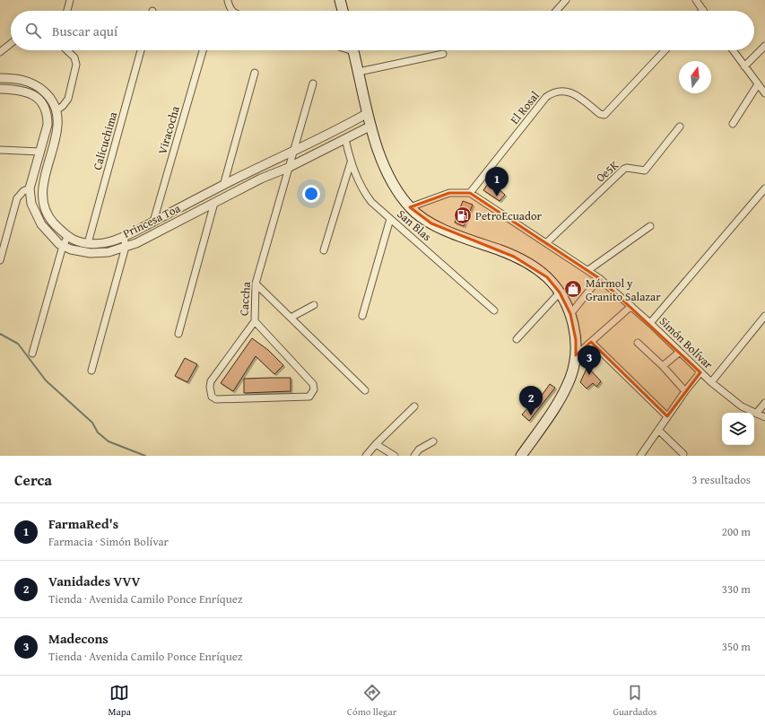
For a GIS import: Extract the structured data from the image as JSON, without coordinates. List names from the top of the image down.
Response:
{
  "streets": {
    "street": [
      "El Rosal",
      "Viracocha",
      "Calicuchima",
      "Oe5K",
      "Princesa Toa",
      "San Blas",
      "Caccha",
      "Simón Bolívar"
    ]
  },
  "crossings": [
    ["El Rosal", "Simón Bolívar"],
    ["Viracocha", "Princesa Toa"],
    ["Calicuchima", "Princesa Toa"],
    ["Oe5K", "Simón Bolívar"],
    ["Princesa Toa", "San Blas"],
    ["Princesa Toa", "Caccha"]
  ],
  "places": {
    "fuel station": ["PetroEcuador"],
    "shop": ["Mármol y Granito Salazar"]
  },
  "north": "top",
  "page": {
    "search": "Buscar aquí",
    "pins": ["1", "3", "2"],
    "heading": ["Cerca", "3 resultados"],
    "list": [
      {
        "mark": "1",
        "name": "FarmaRed's",
        "note": "Farmacia · Simón Bolívar",
        "value": "200 m"
      },
      {
        "mark": "2",
        "name": "Vanidades VVV",
        "note": "Tienda · Avenida Camilo Ponce Enríquez",
        "value": "330 m"
      },
      {
        "mark": "3",
        "name": "Madecons",
        "note": "Tienda · Avenida Camilo Ponce Enríquez",
        "value": "350 m"
      }
    ],
    "nav": ["Mapa", "Cómo llegar", "Guardados"]
  }
}
